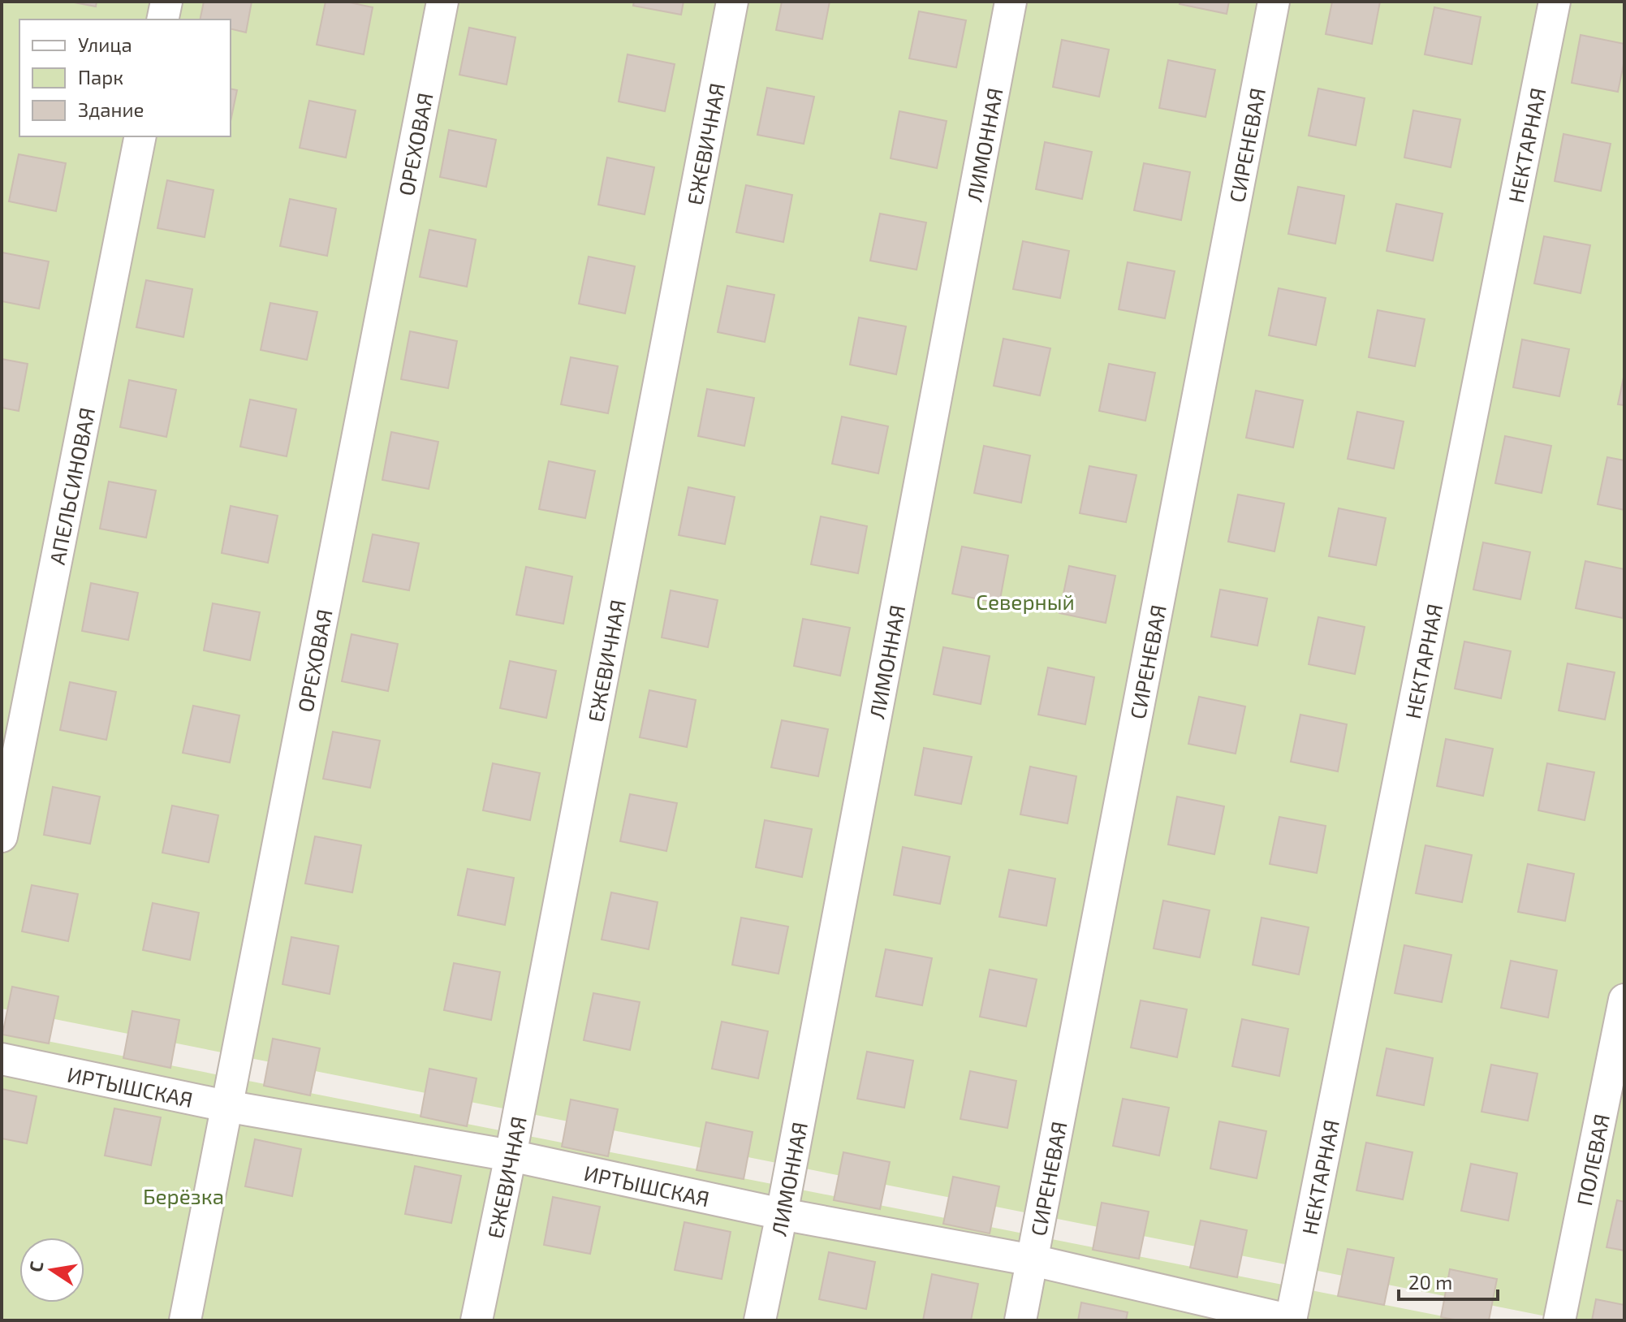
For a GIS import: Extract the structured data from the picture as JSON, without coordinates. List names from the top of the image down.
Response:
{
  "streets": {
    "street": [
      "ЛИМОННАЯ",
      "ОРЕХОВАЯ",
      "ЕЖЕВИЧНАЯ",
      "СИРЕНЕВАЯ",
      "НЕКТАРНАЯ",
      "АПЕЛЬСИНОВАЯ",
      "ИРТЫШСКАЯ",
      "ПОЛЕВАЯ"
    ]
  },
  "crossings": [
    ["ЛИМОННАЯ", "ИРТЫШСКАЯ"],
    ["ОРЕХОВАЯ", "ИРТЫШСКАЯ"],
    ["ЕЖЕВИЧНАЯ", "ИРТЫШСКАЯ"],
    ["СИРЕНЕВАЯ", "ИРТЫШСКАЯ"],
    ["НЕКТАРНАЯ", "ИРТЫШСКАЯ"]
  ],
  "parks": ["Северный", "Берёзка"],
  "legend": ["Улица", "Парк", "Здание"],
  "scale_bar": "20 m",
  "north": "left"
}
